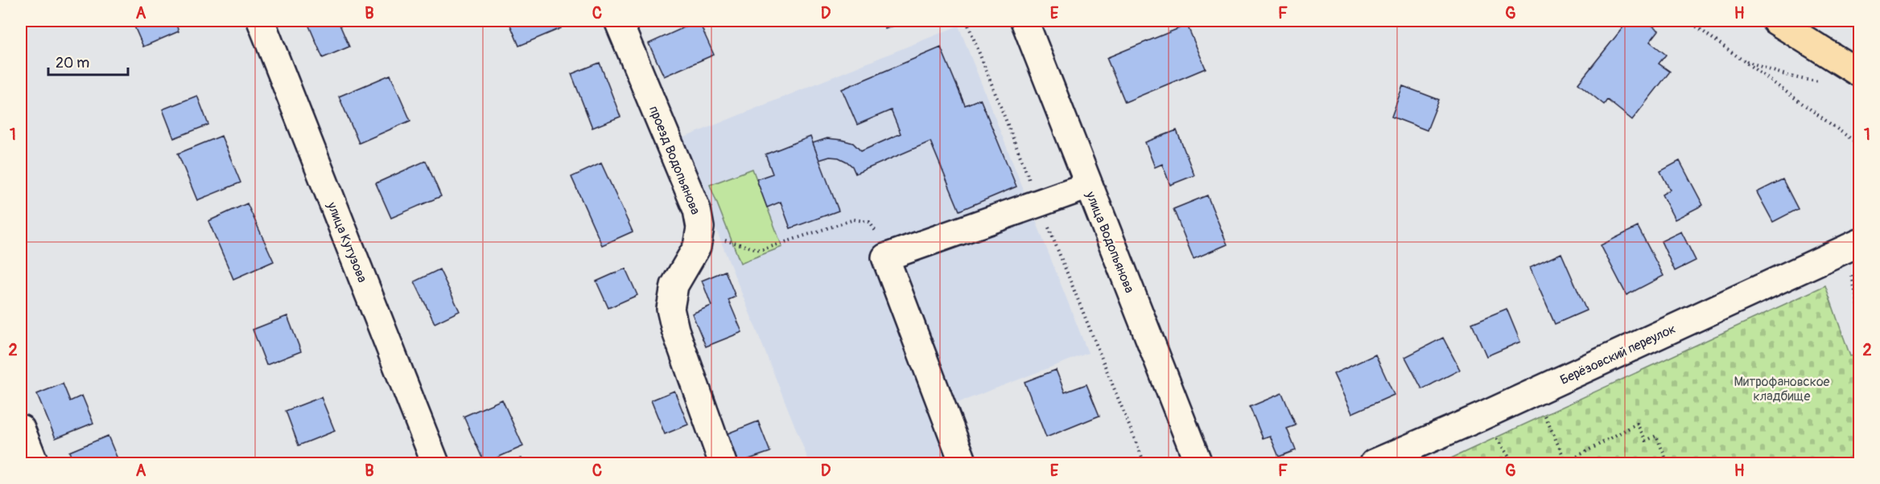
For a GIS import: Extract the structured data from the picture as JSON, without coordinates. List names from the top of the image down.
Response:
{
  "streets": {
    "street": [
      "проезд Водопьянова",
      "улица Кутузова",
      "улица Водопьянова",
      "Берёзовский переулок"
    ]
  },
  "parks": ["Митрофановское кладбище"],
  "scale_bar": "20 m",
  "grid": {
    "columns": [
      "A",
      "B",
      "C",
      "D",
      "E",
      "F",
      "G",
      "H"
    ],
    "rows": ["1", "2"]
  }
}
